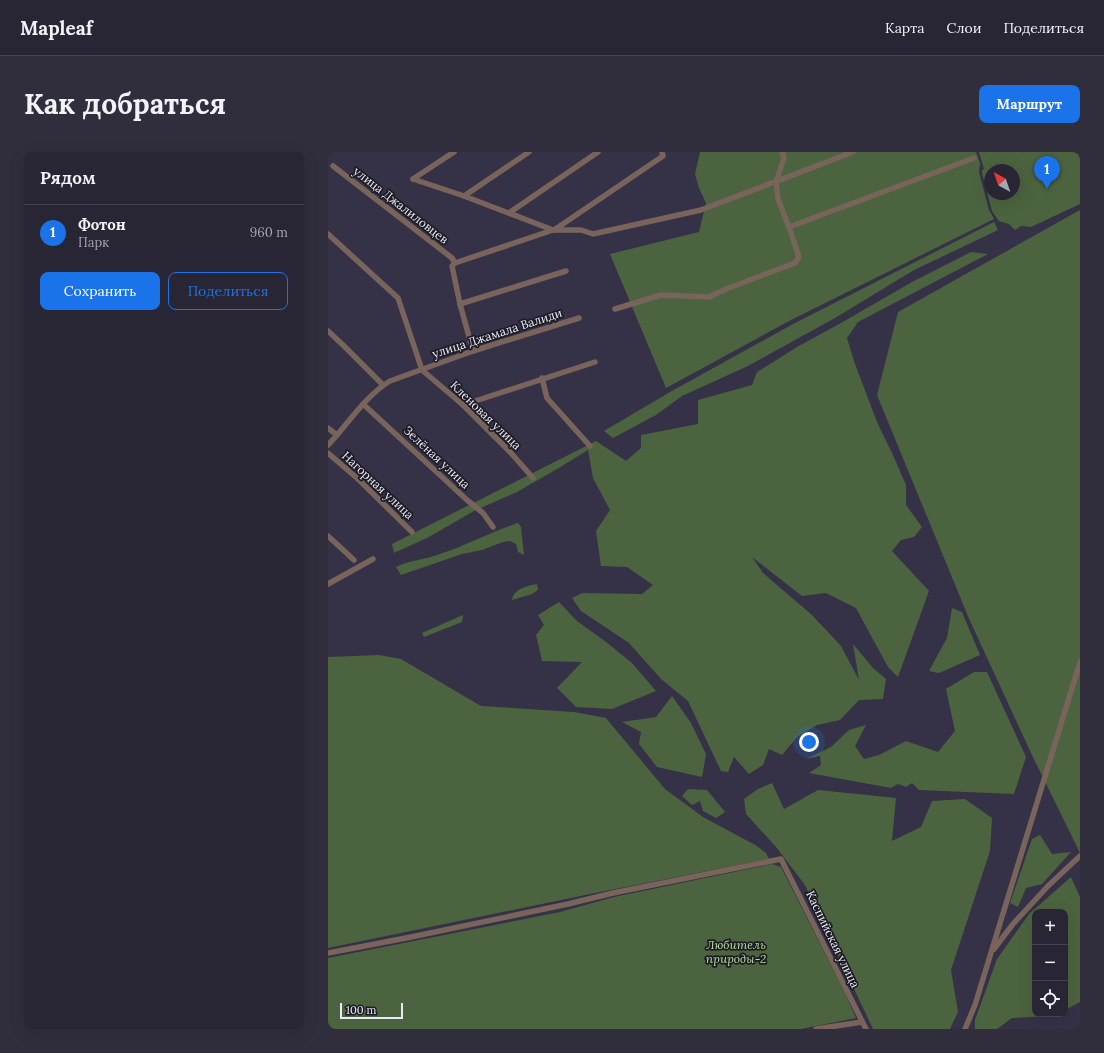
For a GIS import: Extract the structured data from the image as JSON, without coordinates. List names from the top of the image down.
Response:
{
  "streets": {
    "street": [
      "улица Джалиловцев",
      "улица Джамала Валиди",
      "Кленовая улица",
      "Зелёная улица",
      "Нагорная улица",
      "Каспийская улица"
    ]
  },
  "crossings": [
    ["улица Джамала Валиди", "Кленовая улица"]
  ],
  "parks": ["Любитель природы-2"],
  "scale_bar": "100 m",
  "north": "top left",
  "page": {
    "header": "Mapleaf",
    "nav": ["Карта", "Слои", "Поделиться"],
    "buttons": [
      "Маршрут",
      ["Сохранить", "Поделиться"]
    ],
    "title": "Как добраться",
    "heading": "Рядом",
    "pins": "1",
    "list": [
      {
        "mark": "1",
        "name": "Фотон",
        "note": "Парк",
        "value": "960 m"
      }
    ],
    "map_buttons": ["+", "−"],
    "scale": "100 m"
  }
}
